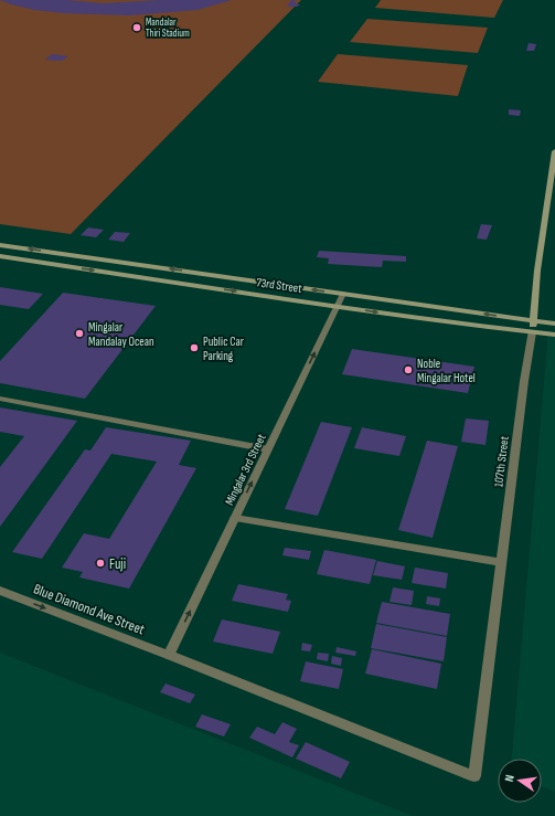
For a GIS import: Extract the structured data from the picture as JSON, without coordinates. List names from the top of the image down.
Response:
{
  "streets": {
    "main road": ["73rd Street", "107th Street"],
    "street": ["Mingalar 3rd Street", "Blue Diamond Ave Street"]
  },
  "crossings": [
    ["73rd Street", "107th Street"],
    ["73rd Street", "Mingalar 3rd Street"],
    ["107th Street", "Blue Diamond Ave Street"],
    ["Mingalar 3rd Street", "Blue Diamond Ave Street"]
  ],
  "one_way": ["Mingalar 3rd Street", "Blue Diamond Ave Street"],
  "places": [
    "Mandalar Thiri Stadium",
    "Mingalar Mandalay Ocean",
    "Public Car Parking",
    "Noble Mingalar Hotel",
    "Fuji"
  ],
  "north": "left"
}
